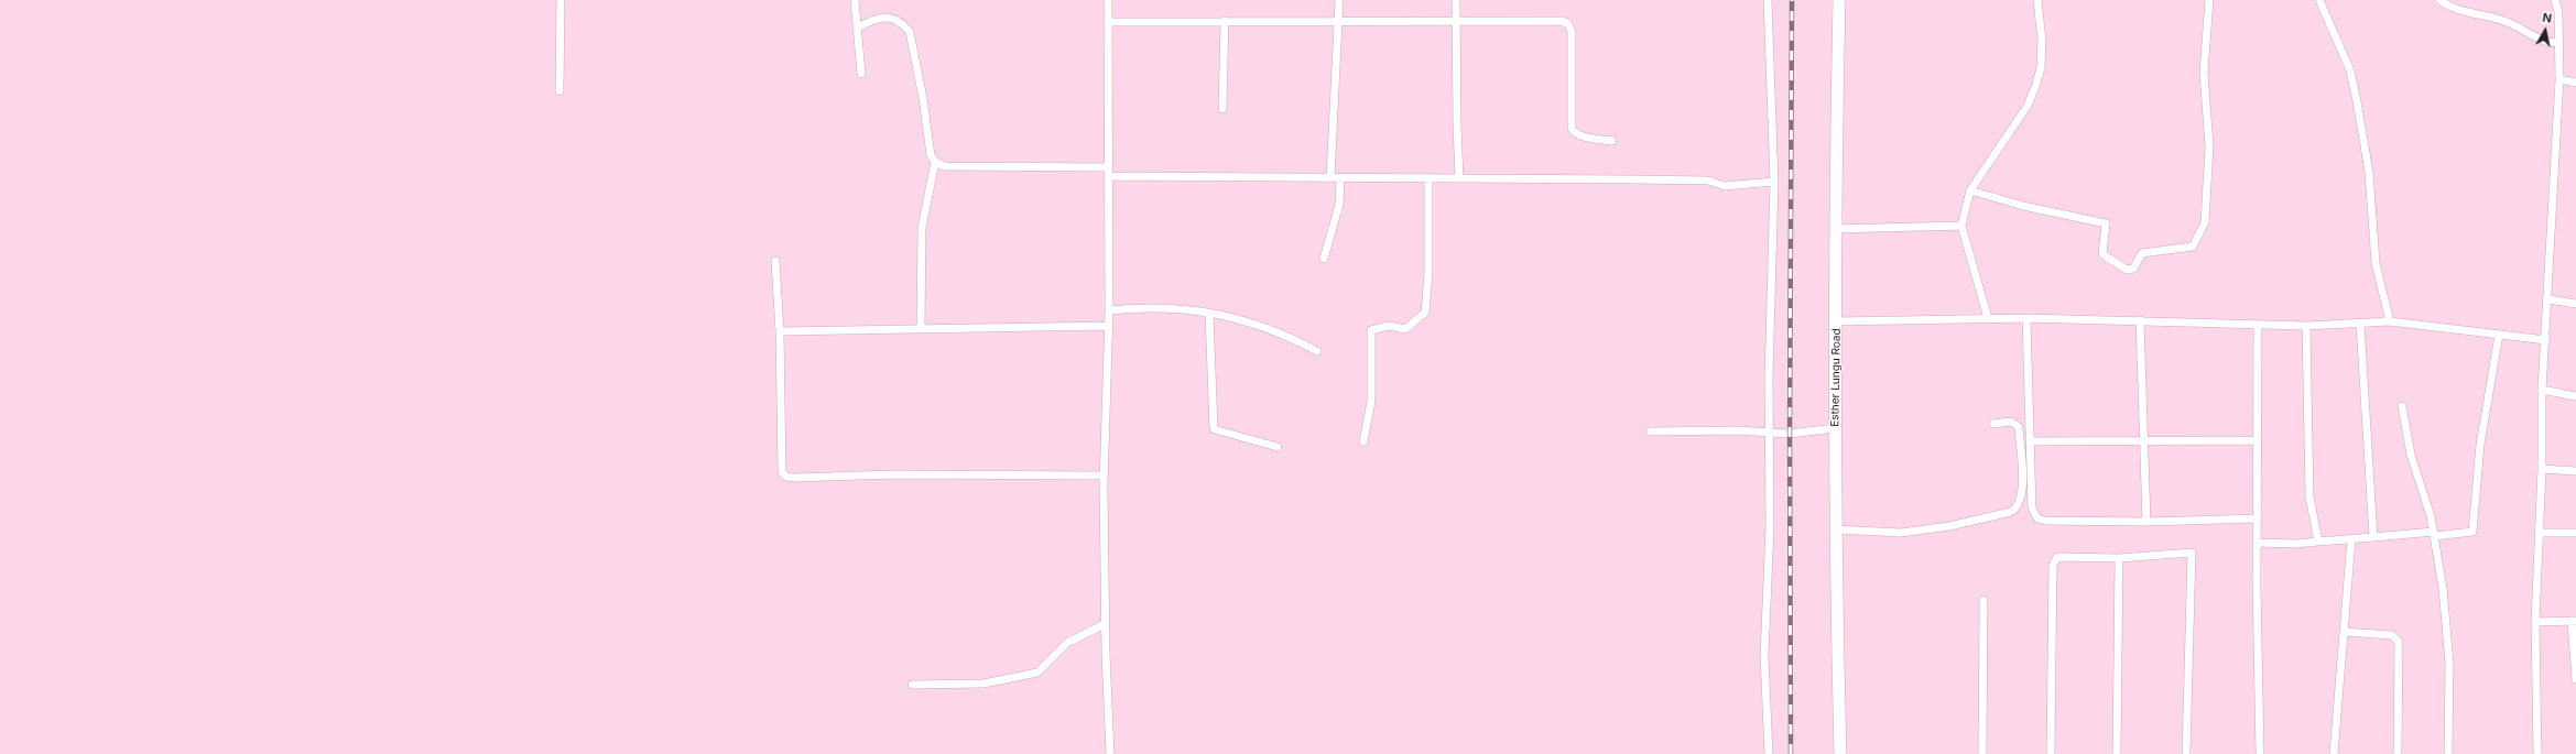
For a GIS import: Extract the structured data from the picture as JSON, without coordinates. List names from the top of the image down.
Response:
{
  "streets": {
    "street": ["Esther Lungu Road"]
  },
  "north": "top"
}
